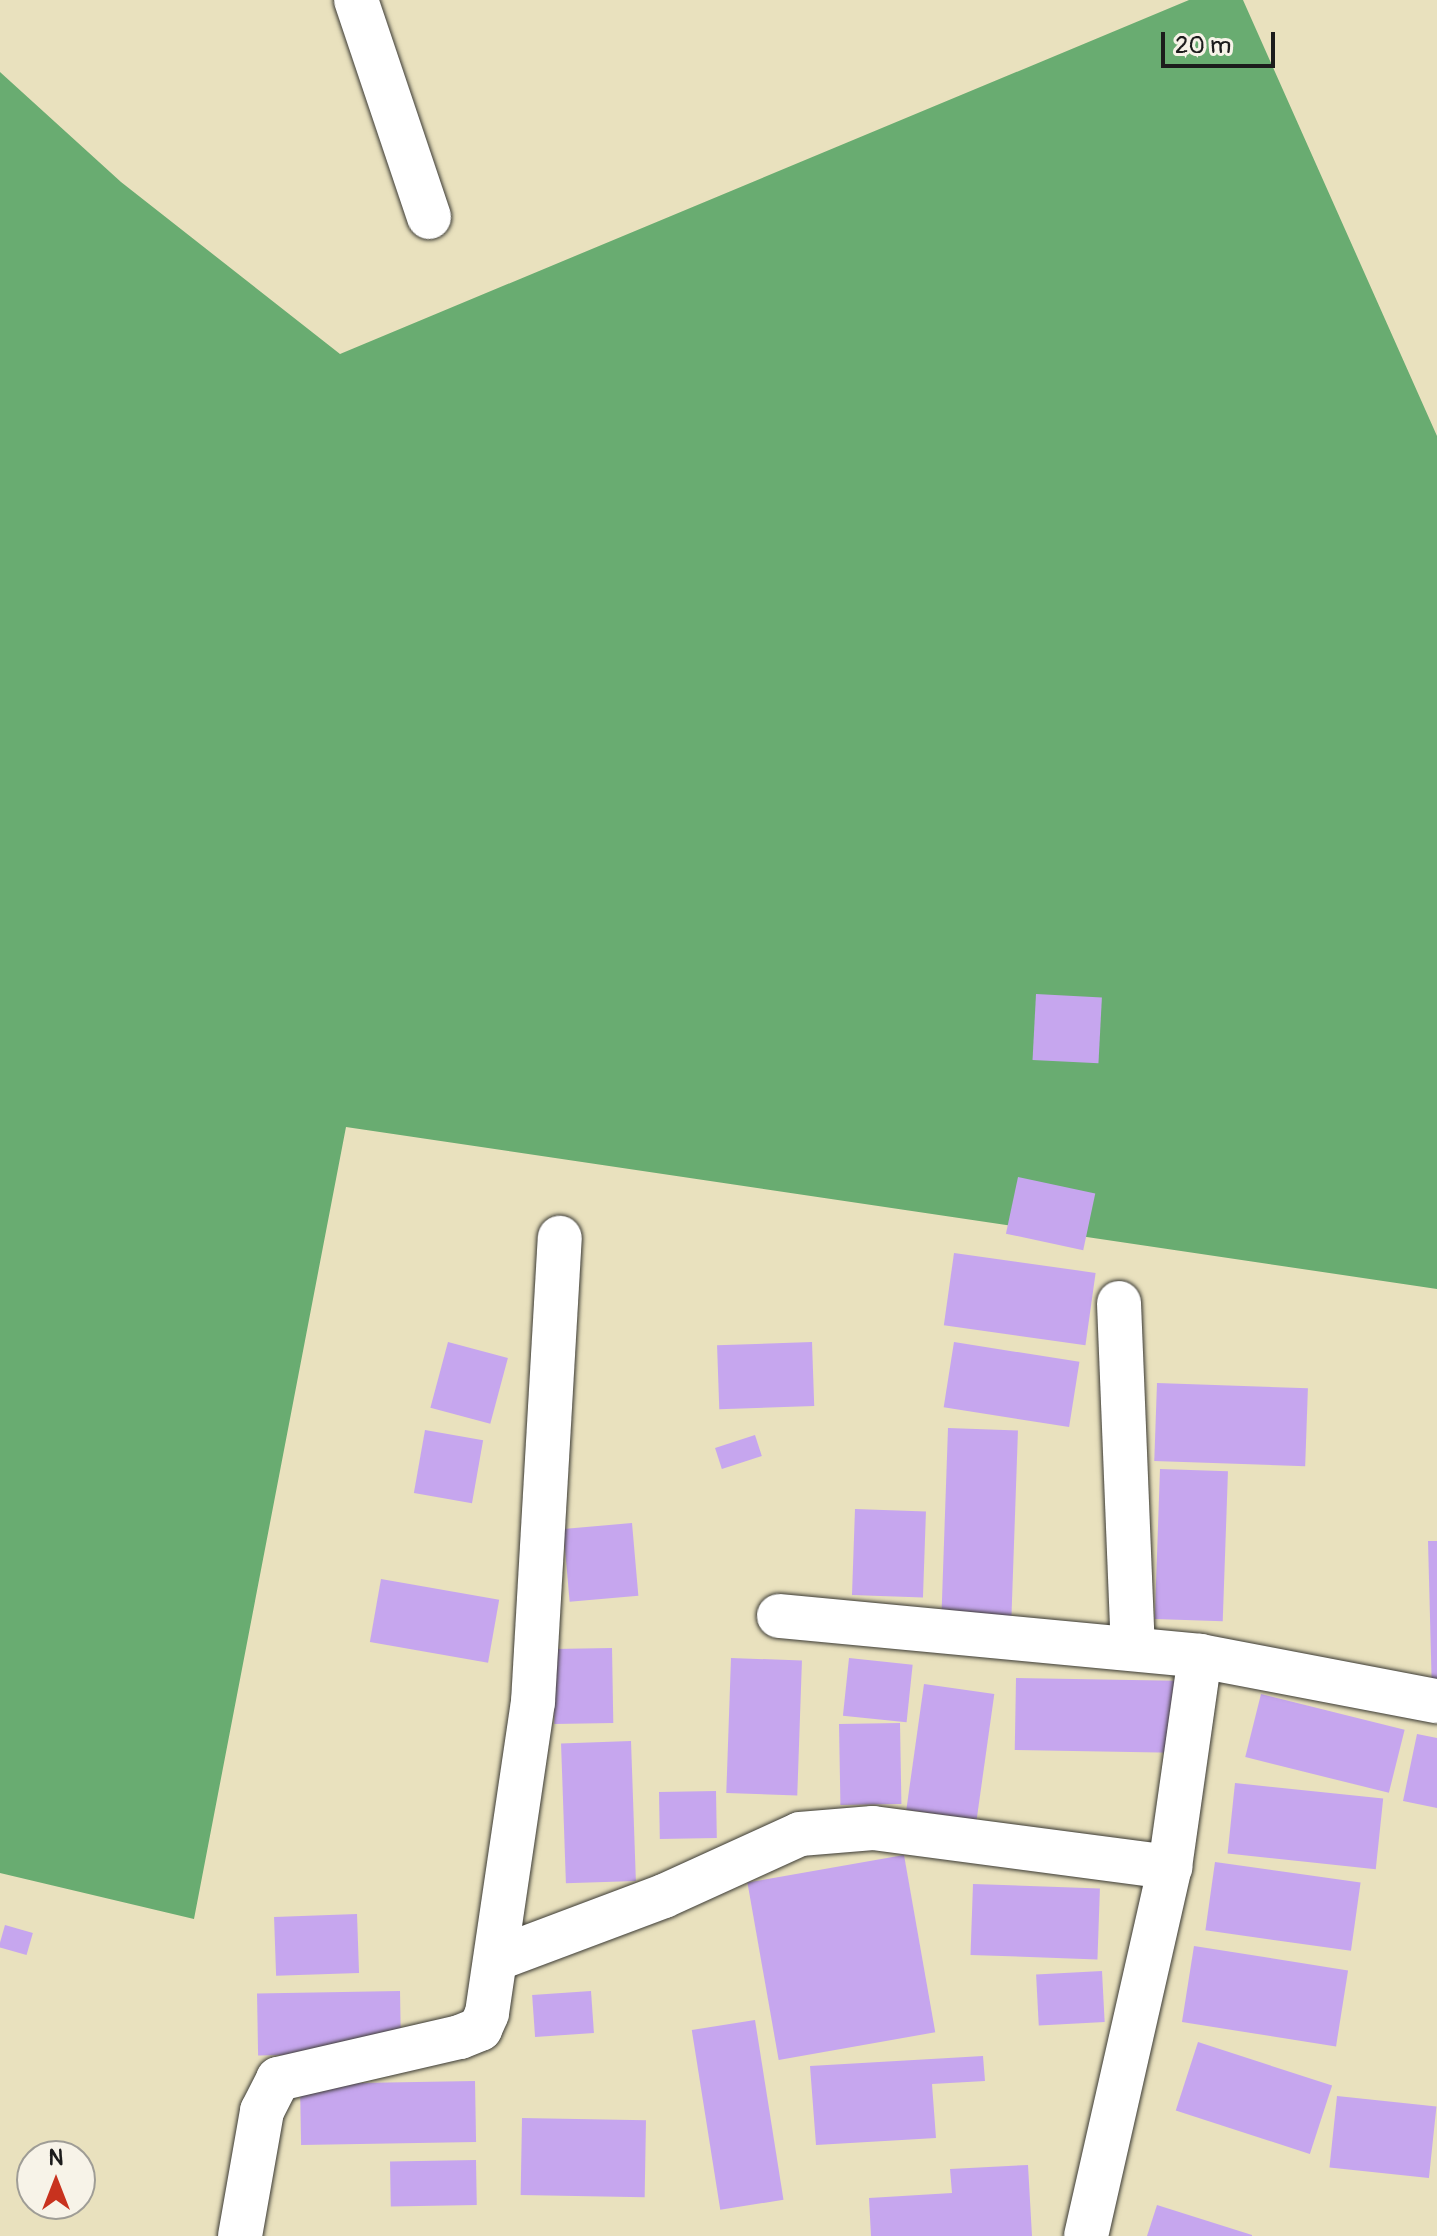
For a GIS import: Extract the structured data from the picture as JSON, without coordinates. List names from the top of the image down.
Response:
{
  "scale_bar": "20 m",
  "north": "top"
}
